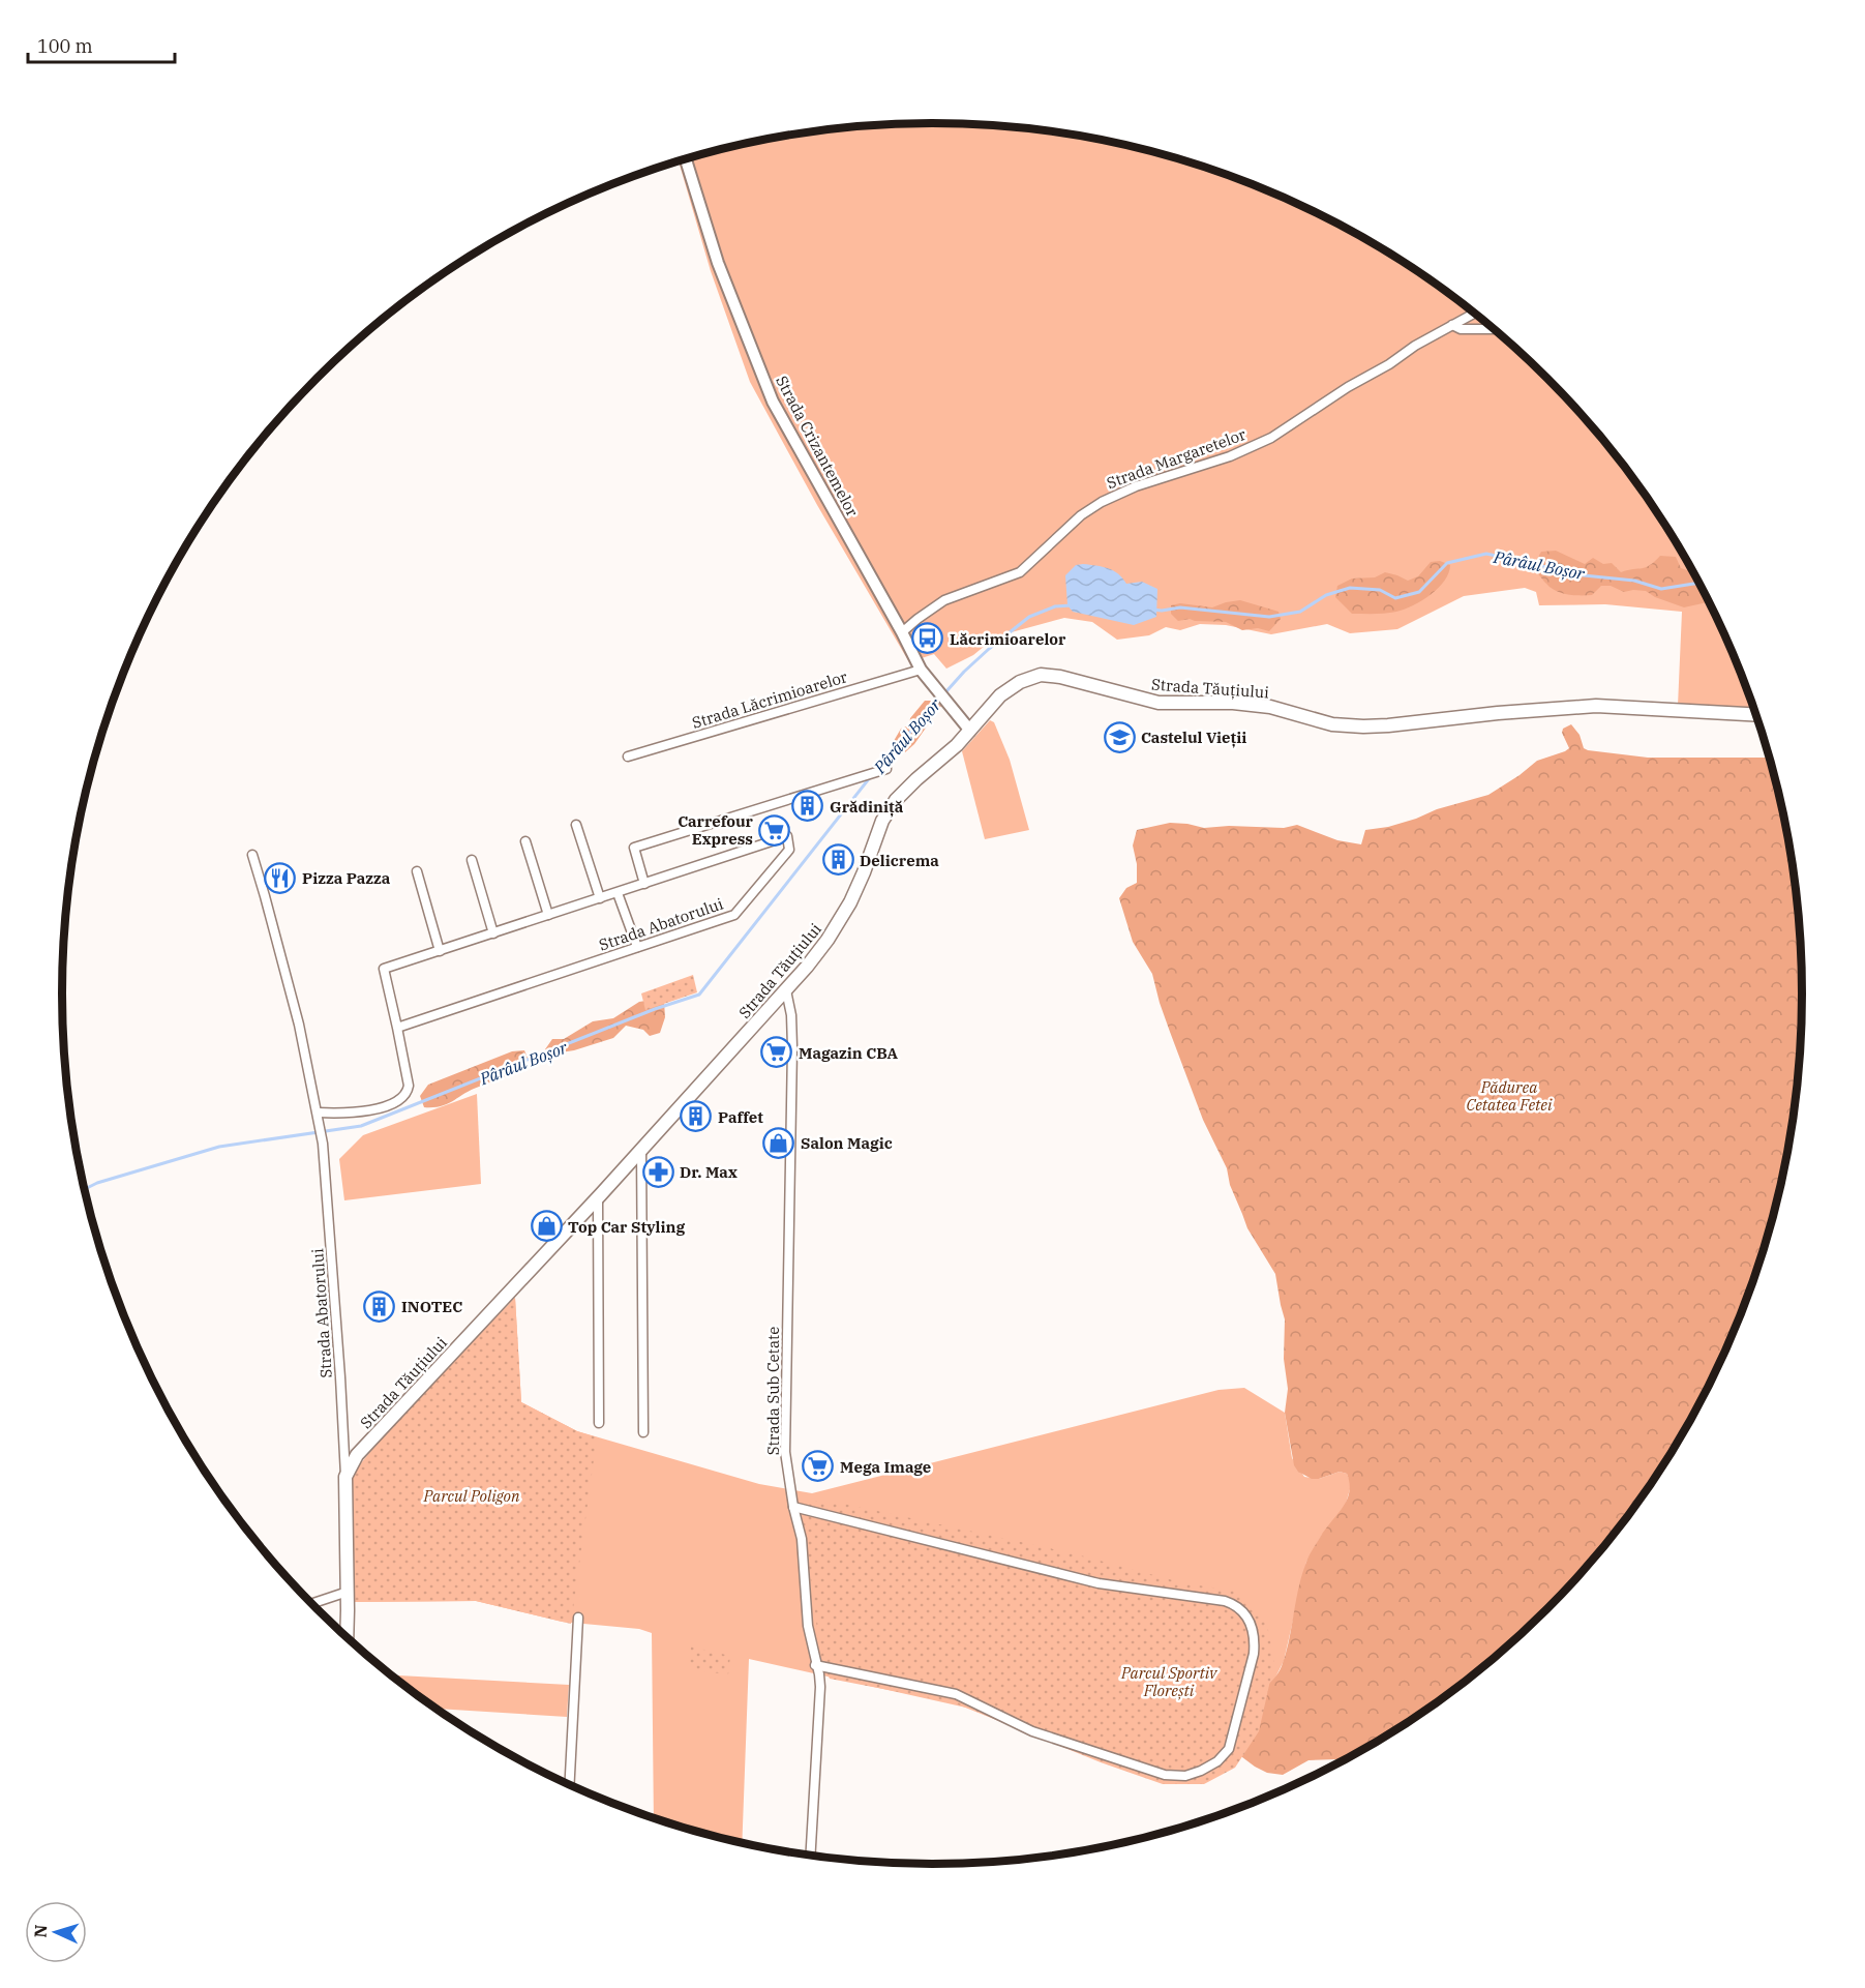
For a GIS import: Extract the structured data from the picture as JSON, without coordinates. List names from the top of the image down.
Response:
{
  "streets": {
    "main road": ["Strada Tăuțiului"],
    "street": [
      "Strada Crizantemelor",
      "Strada Margaretelor",
      "Strada Lăcrimioarelor",
      "Strada Abatorului",
      "Strada Sub Cetate"
    ]
  },
  "crossings": [
    ["Strada Crizantemelor", "Strada Margaretelor"],
    ["Strada Crizantemelor", "Strada Tăuțiului"],
    ["Strada Crizantemelor", "Strada Lăcrimioarelor"],
    ["Strada Tăuțiului", "Strada Abatorului"],
    ["Strada Tăuțiului", "Strada Sub Cetate"]
  ],
  "water": ["Pârâul Boșor"],
  "parks": ["Pădurea Cetatea Fetei", "Parcul Poligon", "Parcul Sportiv Florești"],
  "places": {
    "bus stop": ["Lăcrimioarelor"],
    "school or university": ["Castelul Vieții"],
    "building": [
      "Grădiniță",
      "Delicrema",
      "Paffet",
      "INOTEC"
    ],
    "supermarket": ["Carrefour Express", "Magazin CBA", "Mega Image"],
    "restaurant": ["Pizza Pazza"],
    "shop": ["Salon Magic", "Top Car Styling"],
    "pharmacy": ["Dr. Max"]
  },
  "scale_bar": "100 m",
  "north": "left"
}
